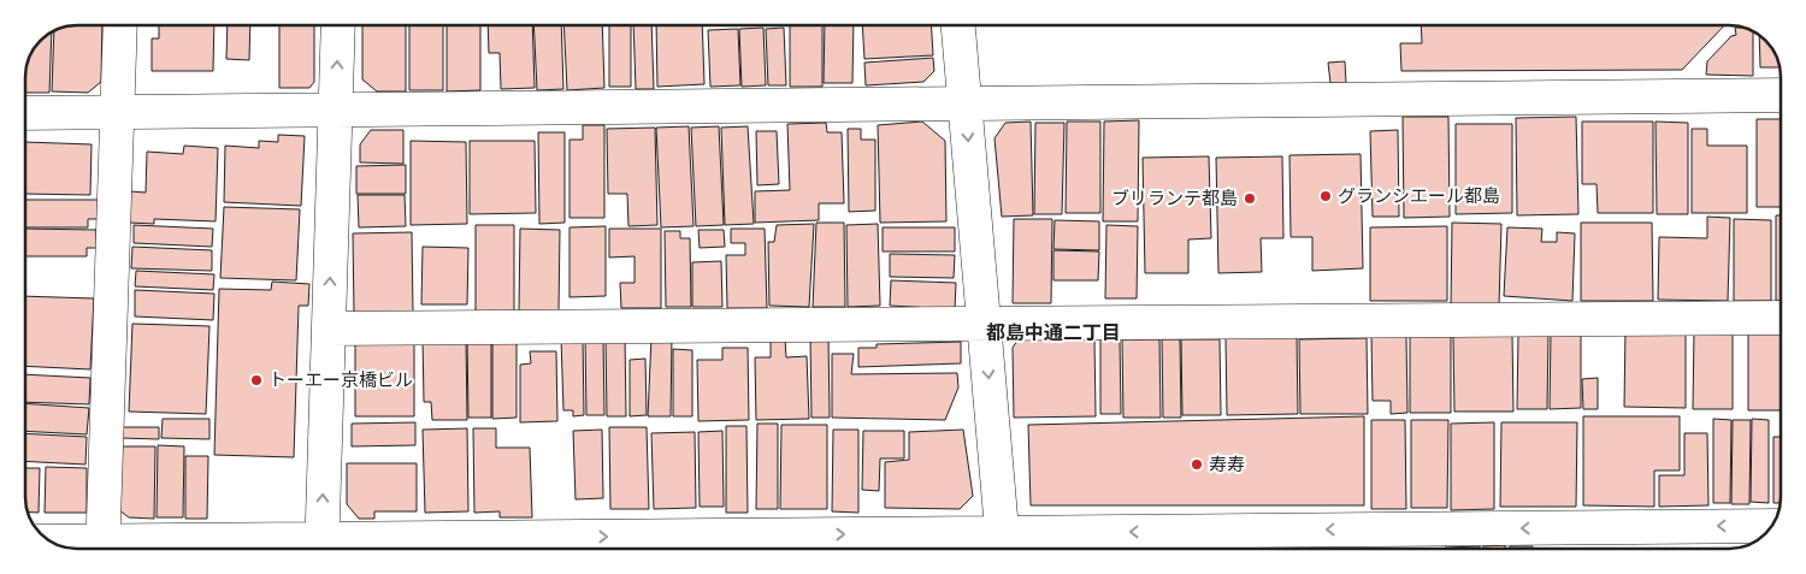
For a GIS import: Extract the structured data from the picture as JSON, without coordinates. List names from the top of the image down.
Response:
{
  "districts": ["都島中通二丁目"],
  "places": [
    "グランシエール都島",
    "ブリランテ都島",
    "トーエー京橋ビル",
    "寿寿"
  ]
}
